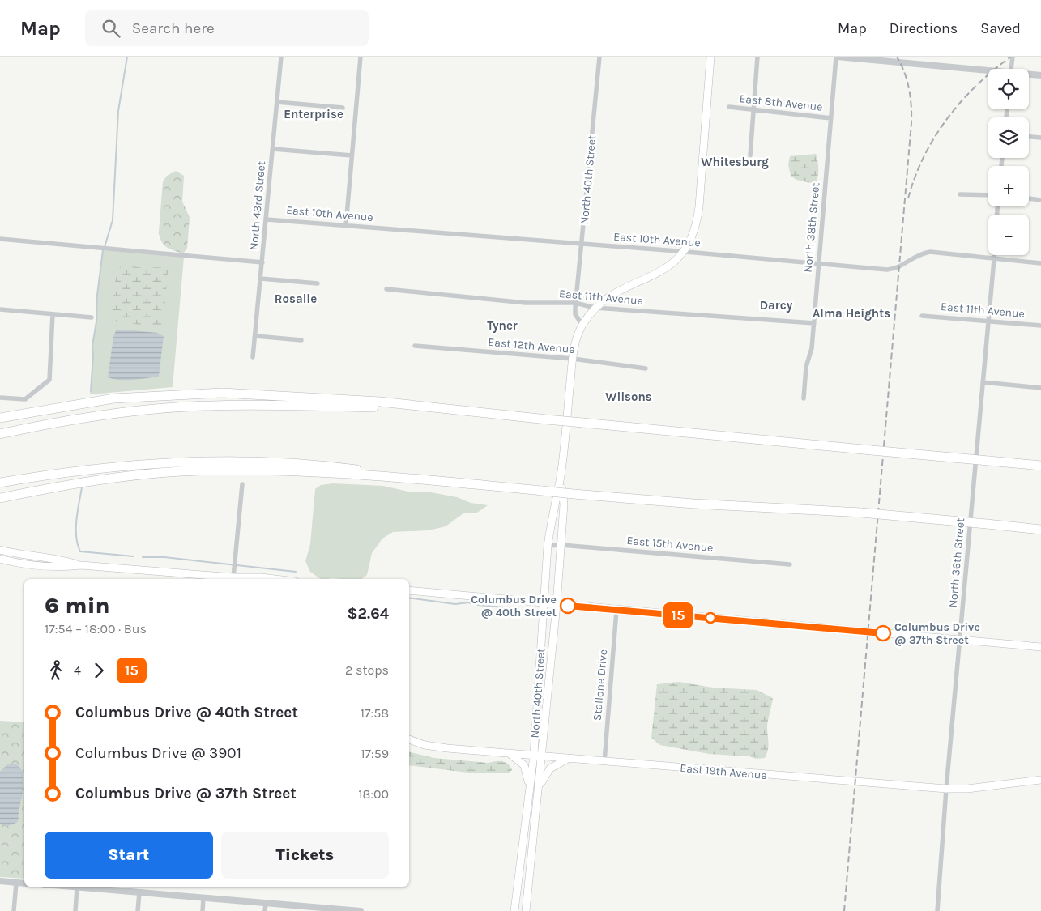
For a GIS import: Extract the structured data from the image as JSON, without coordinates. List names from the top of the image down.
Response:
{
  "streets": {
    "main road": ["North 40th Street", "East 19th Avenue"],
    "street": [
      "East 8th Avenue",
      "North 43rd Street",
      "East 10th Avenue",
      "North 38th Street",
      "East 11th Avenue",
      "East 12th Avenue",
      "East 15th Avenue",
      "North 36th Street",
      "Stallone Drive"
    ]
  },
  "crossings": [
    ["East 8th Avenue", "North 38th Street"],
    ["North 40th Street", "East 10th Avenue"],
    ["North 40th Street", "East 11th Avenue"],
    ["North 40th Street", "East 12th Avenue"],
    ["North 40th Street", "East 15th Avenue"],
    ["North 40th Street", "East 19th Avenue"],
    ["North 43rd Street", "East 10th Avenue"],
    ["East 10th Avenue", "North 38th Street"],
    ["East 10th Avenue", "North 36th Street"],
    ["North 38th Street", "East 11th Avenue"],
    ["East 11th Avenue", "North 36th Street"],
    ["North 36th Street", "East 19th Avenue"],
    ["Stallone Drive", "East 19th Avenue"]
  ],
  "districts": [
    "Enterprise",
    "Whitesburg",
    "Rosalie",
    "Darcy",
    "Alma Heights",
    "Tyner",
    "Wilsons"
  ],
  "places": ["Columbus Drive @ 40th Street", "Columbus Drive @ 37th Street"],
  "lines": ["bus line 15"],
  "page": {
    "header": "Map",
    "search": "Search here",
    "nav": ["Map", "Directions", "Saved"],
    "on_map": "15",
    "map_buttons": ["+", "−"],
    "heading": ["6 min", "17:54 – 18:00 · Bus", "$2.64"],
    "legs": ["4", "15", "2 stops"],
    "list": [
      {
        "name": "Columbus Drive @ 40th Street",
        "value": "17:58"
      },
      {
        "name": "Columbus Drive @ 3901",
        "value": "17:59"
      },
      {
        "name": "Columbus Drive @ 37th Street",
        "value": "18:00"
      }
    ],
    "buttons": ["Start", "Tickets"]
  }
}
